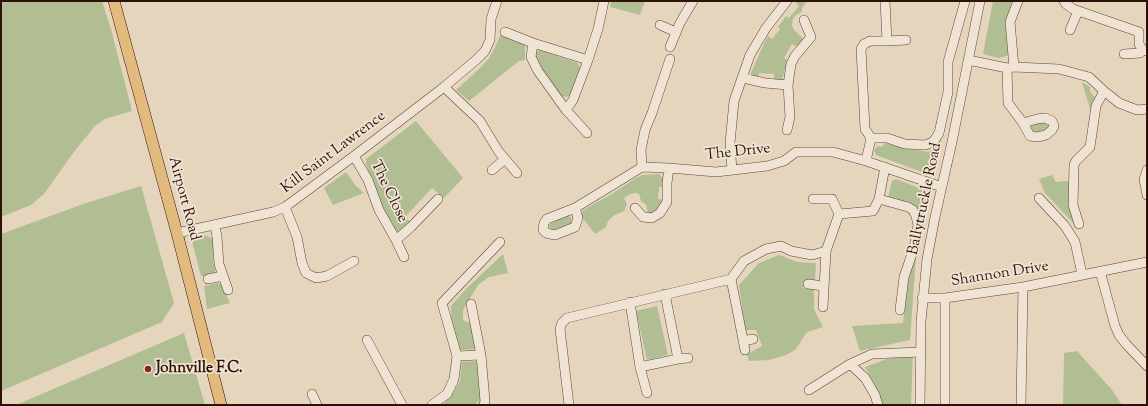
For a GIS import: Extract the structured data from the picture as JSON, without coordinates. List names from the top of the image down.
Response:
{
  "streets": {
    "main road": ["Airport Road"],
    "street": [
      "Kill Saint Lawrence",
      "The Drive",
      "The Close",
      "Ballytruckle Road",
      "Shannon Drive"
    ]
  },
  "crossings": [
    ["Kill Saint Lawrence", "The Close"],
    ["Kill Saint Lawrence", "Airport Road"],
    ["The Drive", "Ballytruckle Road"],
    ["Ballytruckle Road", "Shannon Drive"]
  ],
  "places": ["Johnville F.C."]
}
